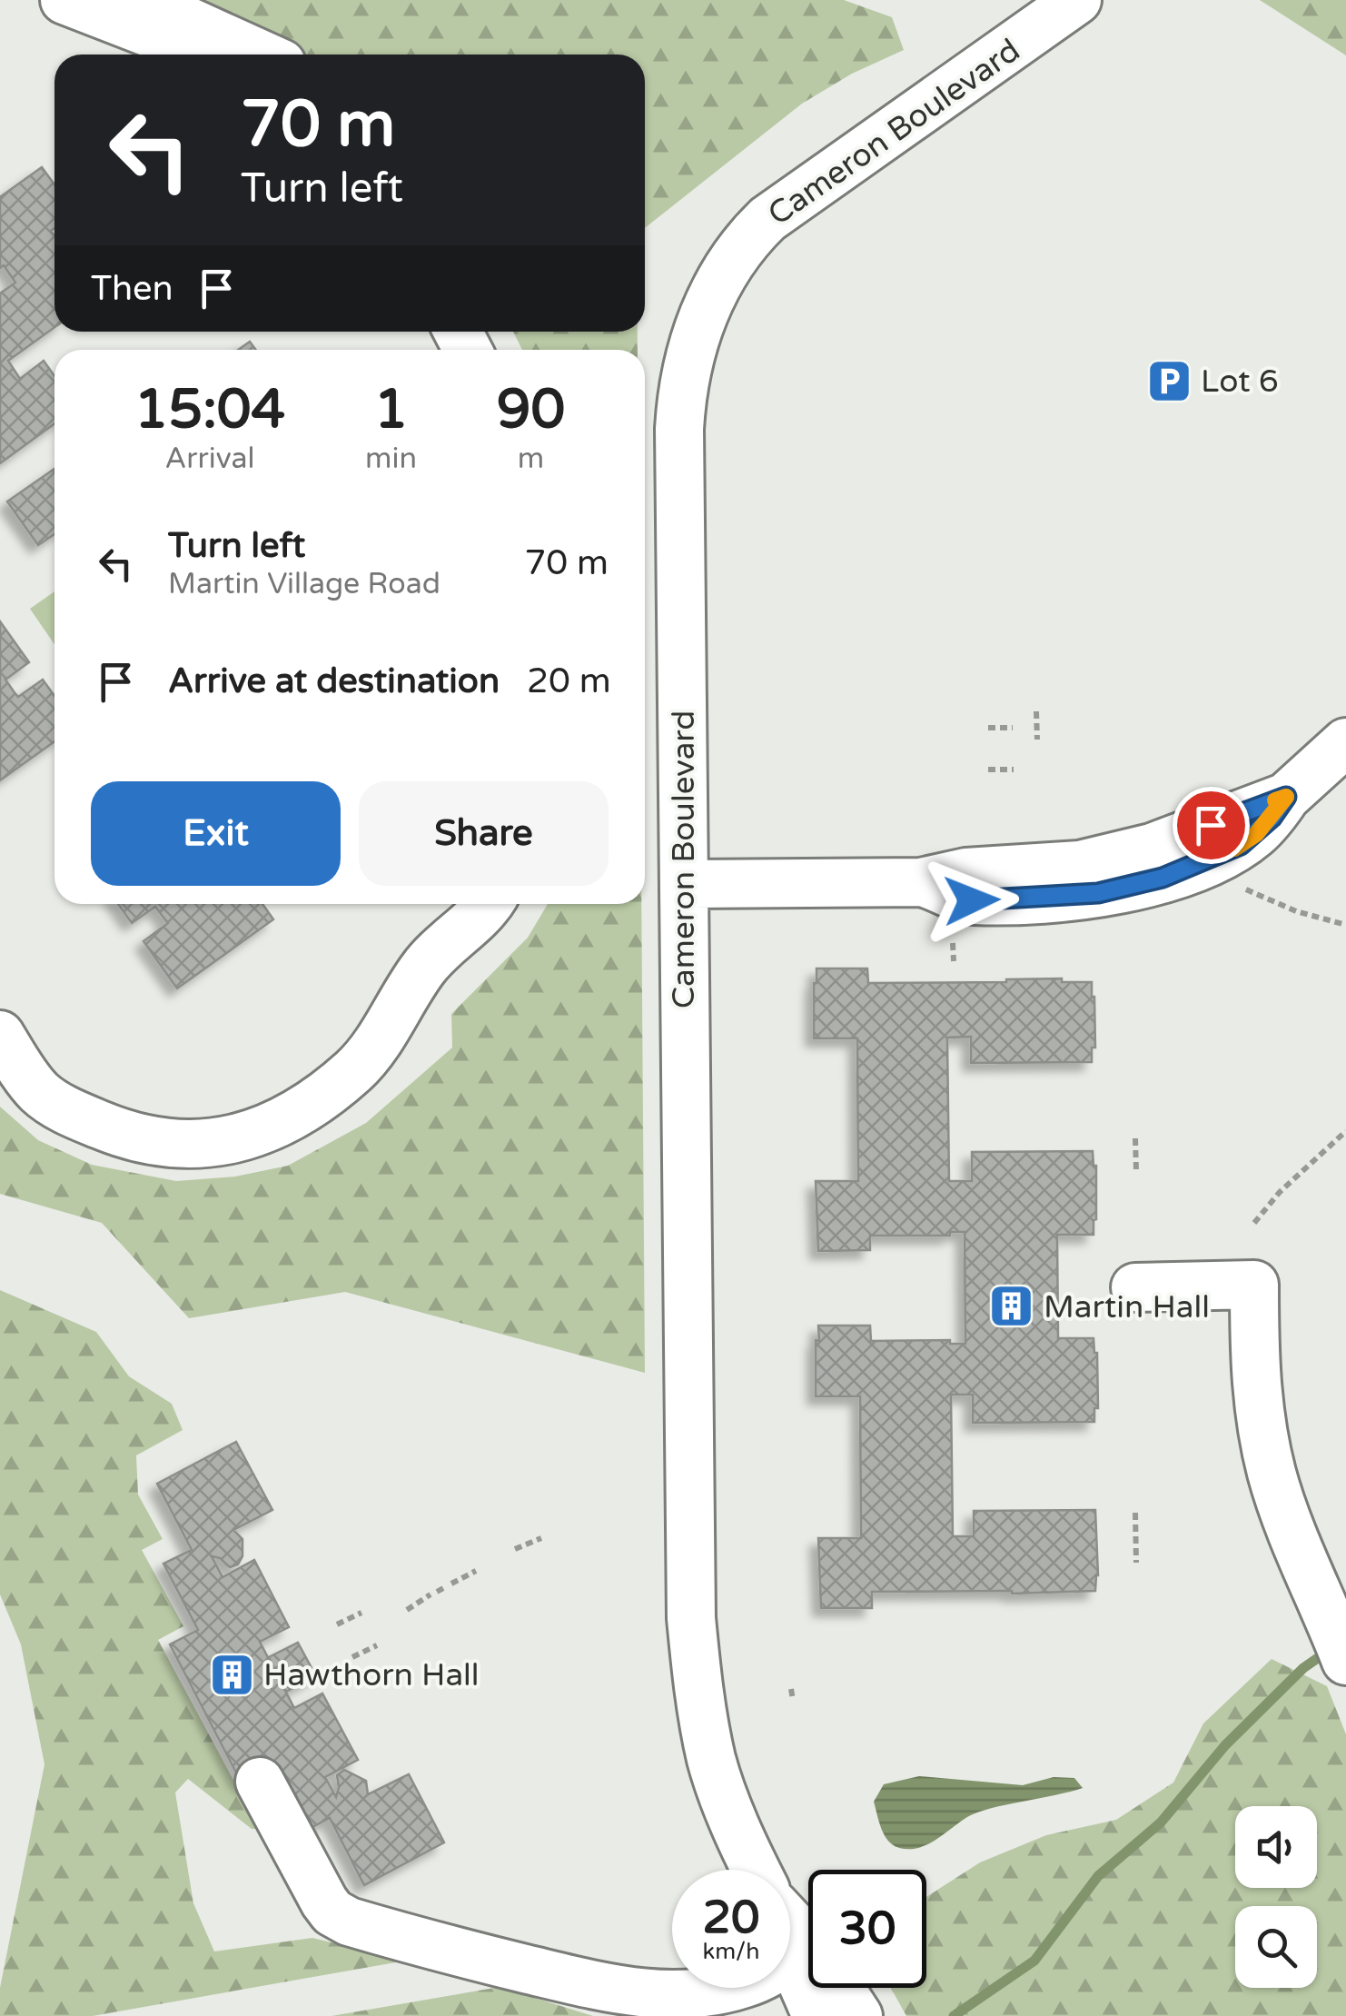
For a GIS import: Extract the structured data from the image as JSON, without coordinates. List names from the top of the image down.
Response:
{
  "streets": {
    "street": ["Cameron Boulevard"]
  },
  "places": {
    "parking": ["Lot 6"],
    "building": ["Martin Hall", "Hawthorn Hall"]
  },
  "page": {
    "turn": ["70 m", "Turn left"],
    "then": "Then",
    "eta": [
      "15:04",
      "Arrival",
      "1",
      "min",
      "90",
      "m"
    ],
    "list": [
      {
        "name": "Turn left",
        "note": "Martin Village Road",
        "value": "70 m"
      },
      {
        "name": "Arrive at destination",
        "value": "20 m"
      }
    ],
    "buttons": ["Exit", "Share"],
    "speed": "20 km/h",
    "limit": "30"
  }
}
